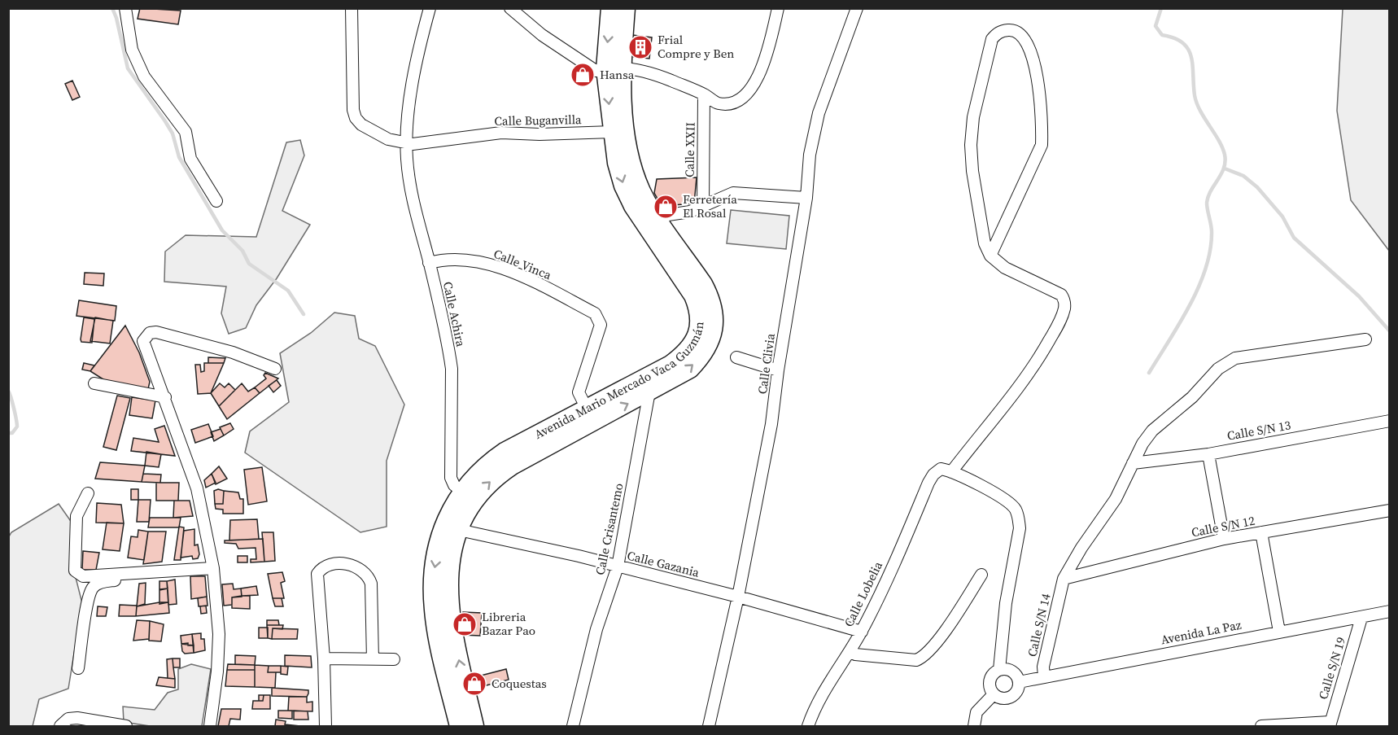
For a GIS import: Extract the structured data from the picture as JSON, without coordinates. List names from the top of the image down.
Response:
{
  "streets": {
    "main road": ["Avenida Mario Mercado Vaca Guzmán"],
    "street": [
      "Calle Buganvilla",
      "Calle XXII",
      "Calle Vinca",
      "Calle Achira",
      "Calle Clivia",
      "Calle S/N 13",
      "Calle S/N 12",
      "Calle Crisantemo",
      "Calle Gazania",
      "Calle Lobelia",
      "Calle S/N 14",
      "Avenida La Paz",
      "Calle S/N 19"
    ]
  },
  "crossings": [
    ["Calle Buganvilla", "Calle Achira"],
    ["Calle Buganvilla", "Avenida Mario Mercado Vaca Guzmán"],
    ["Calle Vinca", "Calle Achira"],
    ["Calle Vinca", "Avenida Mario Mercado Vaca Guzmán"],
    ["Calle Achira", "Avenida Mario Mercado Vaca Guzmán"],
    ["Calle Clivia", "Calle Gazania"],
    ["Avenida Mario Mercado Vaca Guzmán", "Calle Crisantemo"],
    ["Avenida Mario Mercado Vaca Guzmán", "Calle Gazania"],
    ["Calle S/N 13", "Calle S/N 14"],
    ["Calle S/N 12", "Calle S/N 14"],
    ["Calle Crisantemo", "Calle Gazania"],
    ["Calle Gazania", "Calle Lobelia"],
    ["Calle S/N 14", "Avenida La Paz"],
    ["Avenida La Paz", "Calle S/N 19"]
  ],
  "places": {
    "building": ["Frial Compre y Ben"],
    "shop": [
      "Hansa",
      "Ferretería El Rosal",
      "Libreria Bazar Pao",
      "Coquestas"
    ]
  }
}
